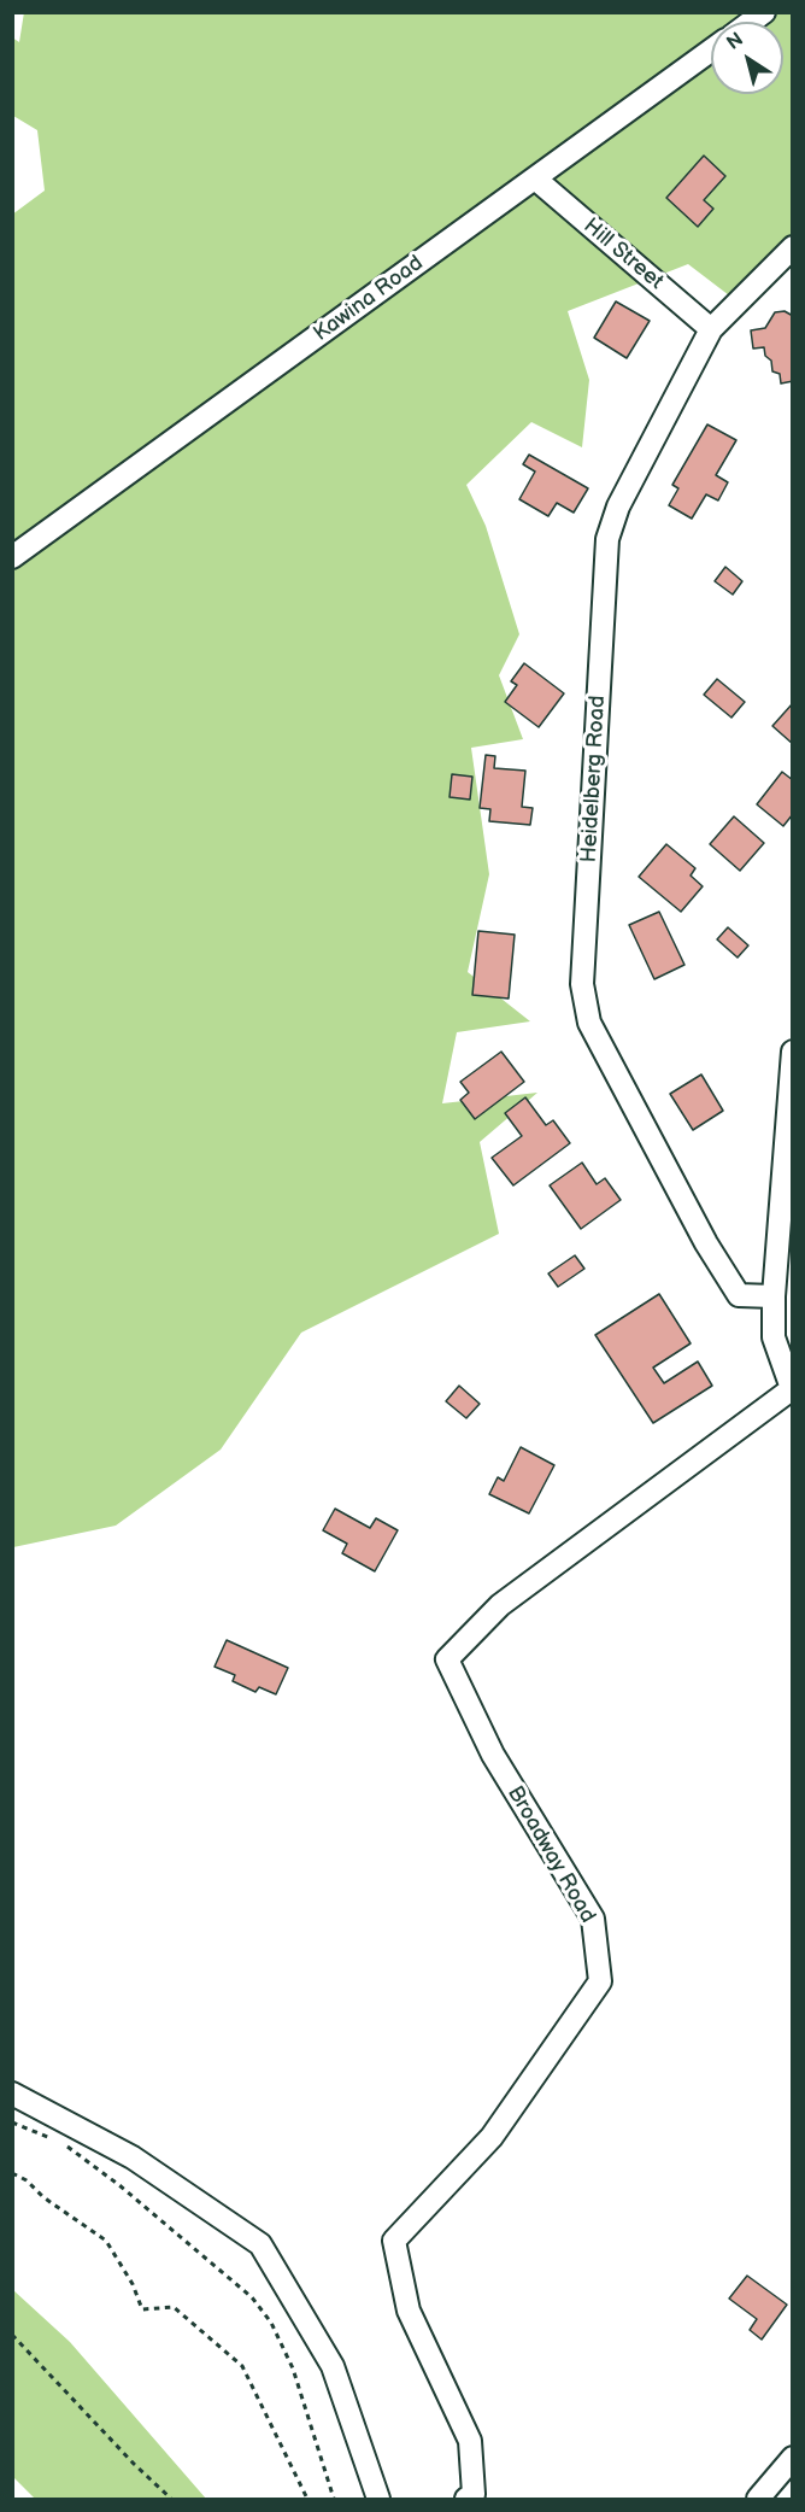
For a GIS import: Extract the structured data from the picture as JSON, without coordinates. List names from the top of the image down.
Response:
{
  "streets": {
    "street": [
      "Hill Street",
      "Kawina Road",
      "Heidelberg Road",
      "Broadway Road"
    ]
  },
  "crossings": [
    ["Hill Street", "Kawina Road"],
    ["Hill Street", "Heidelberg Road"]
  ],
  "north": "top left"
}
